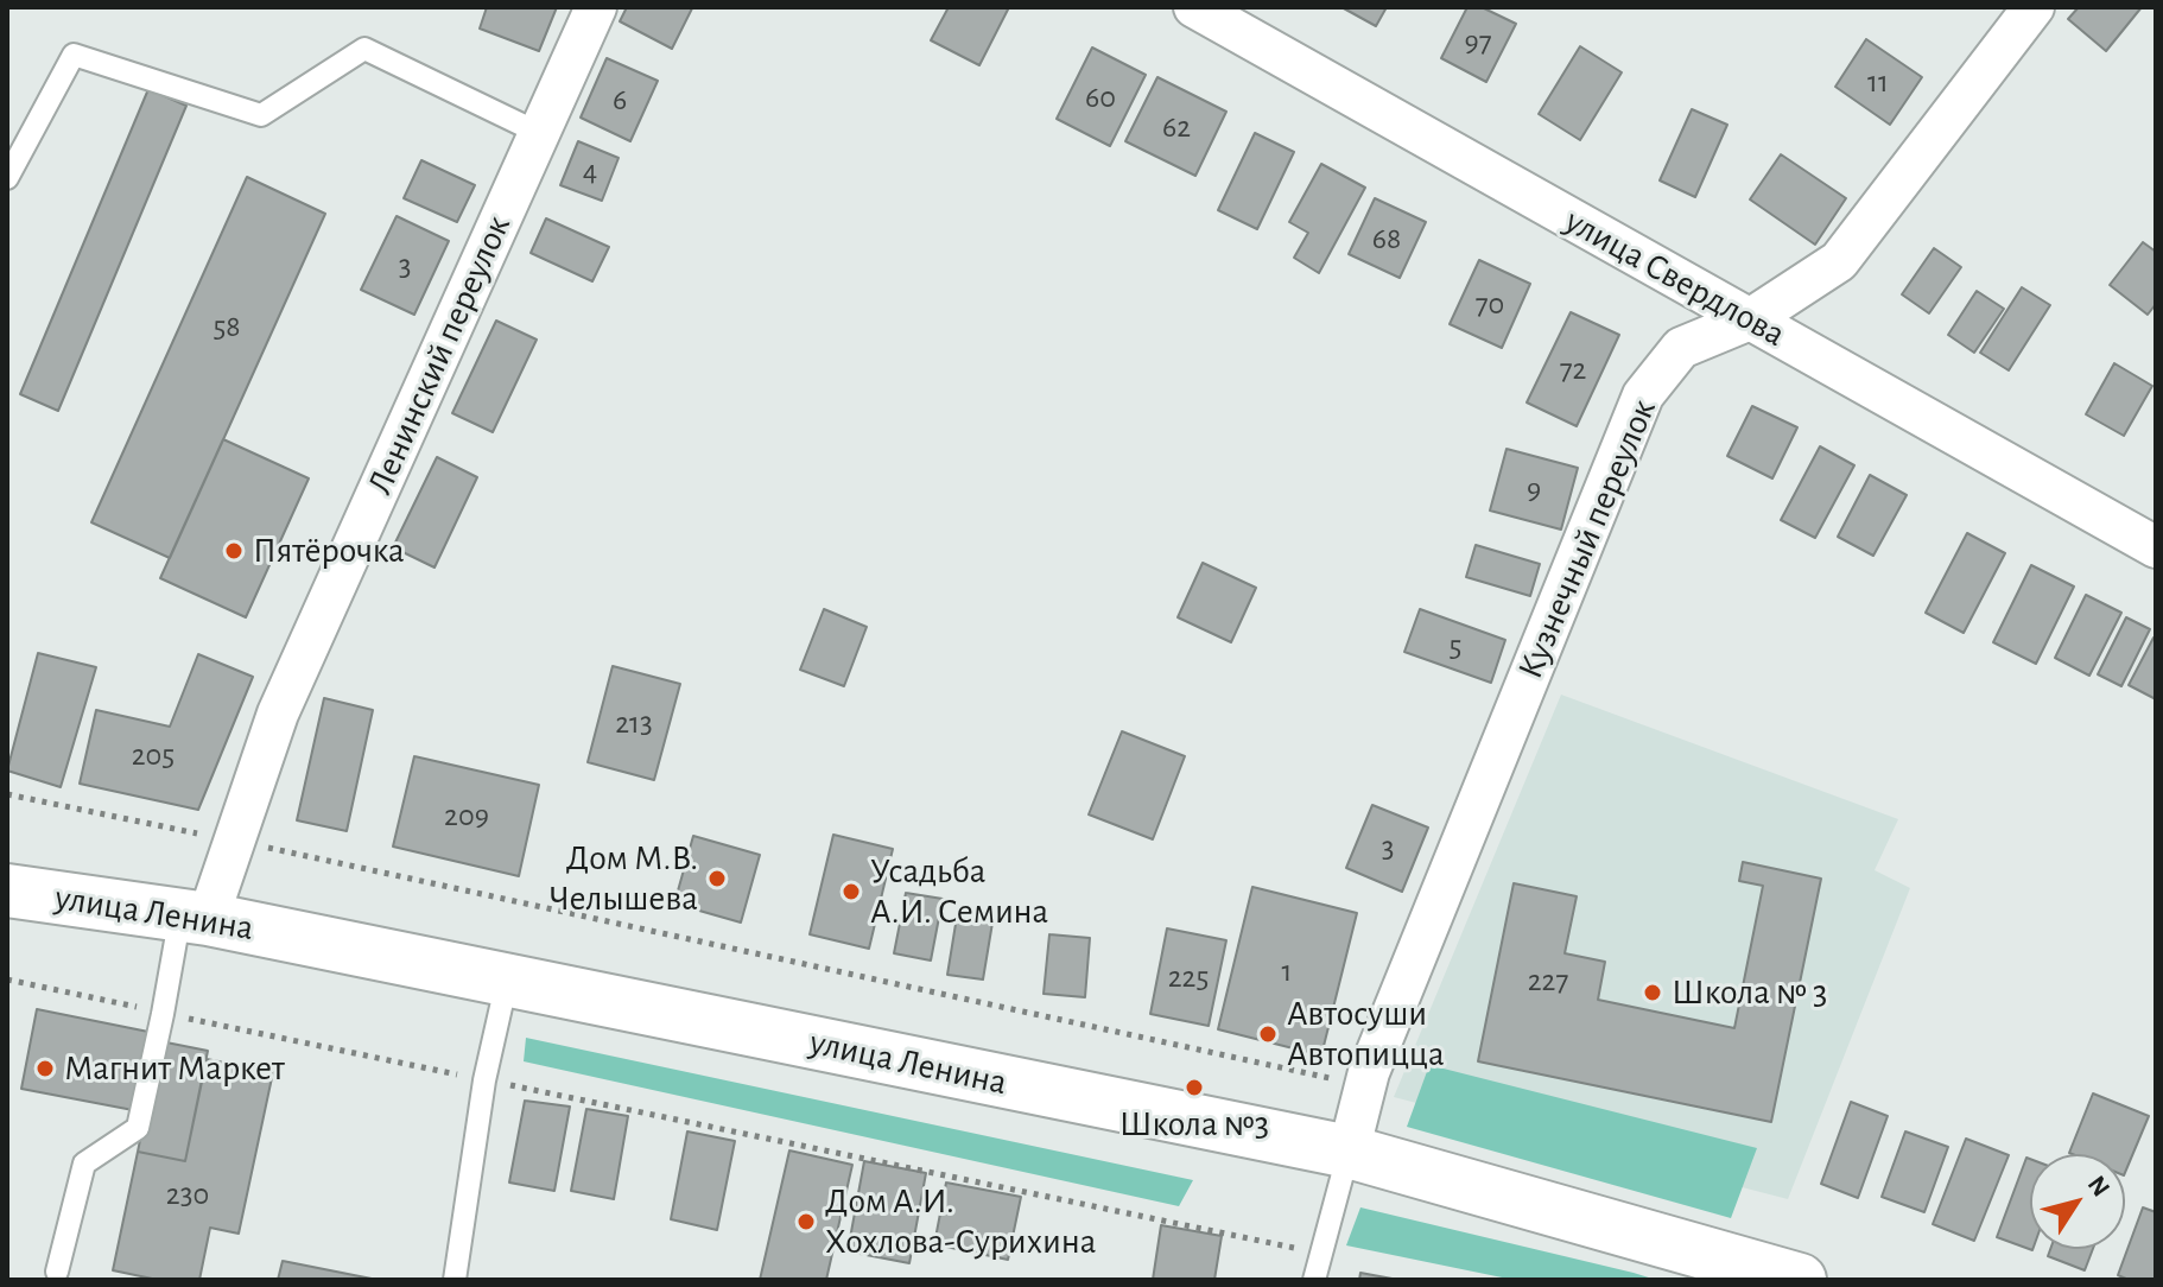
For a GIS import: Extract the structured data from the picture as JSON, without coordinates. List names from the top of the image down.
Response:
{
  "streets": {
    "main road": ["улица Ленина"],
    "street": ["улица Свердлова", "Ленинский переулок", "Кузнечный переулок"]
  },
  "crossings": [
    ["улица Свердлова", "Кузнечный переулок"],
    ["Ленинский переулок", "улица Ленина"],
    ["Кузнечный переулок", "улица Ленина"]
  ],
  "places": [
    "Пятёрочка",
    "Дом М.В. Челышева",
    "Усадьба А.И. Семина",
    "Школа № 3",
    "Автосуши Автопицца",
    "Магнит Маркет",
    "Школа №3",
    "Дом А.И. Хохлова-Сурихина"
  ],
  "house_numbers": [
    "97",
    "11",
    "60",
    "6",
    "62",
    "4",
    "68",
    "3",
    "70",
    "58",
    "72",
    "9",
    "5",
    "213",
    "205",
    "209",
    "3",
    "1",
    "225",
    "227",
    "230"
  ],
  "north": "top right"
}
